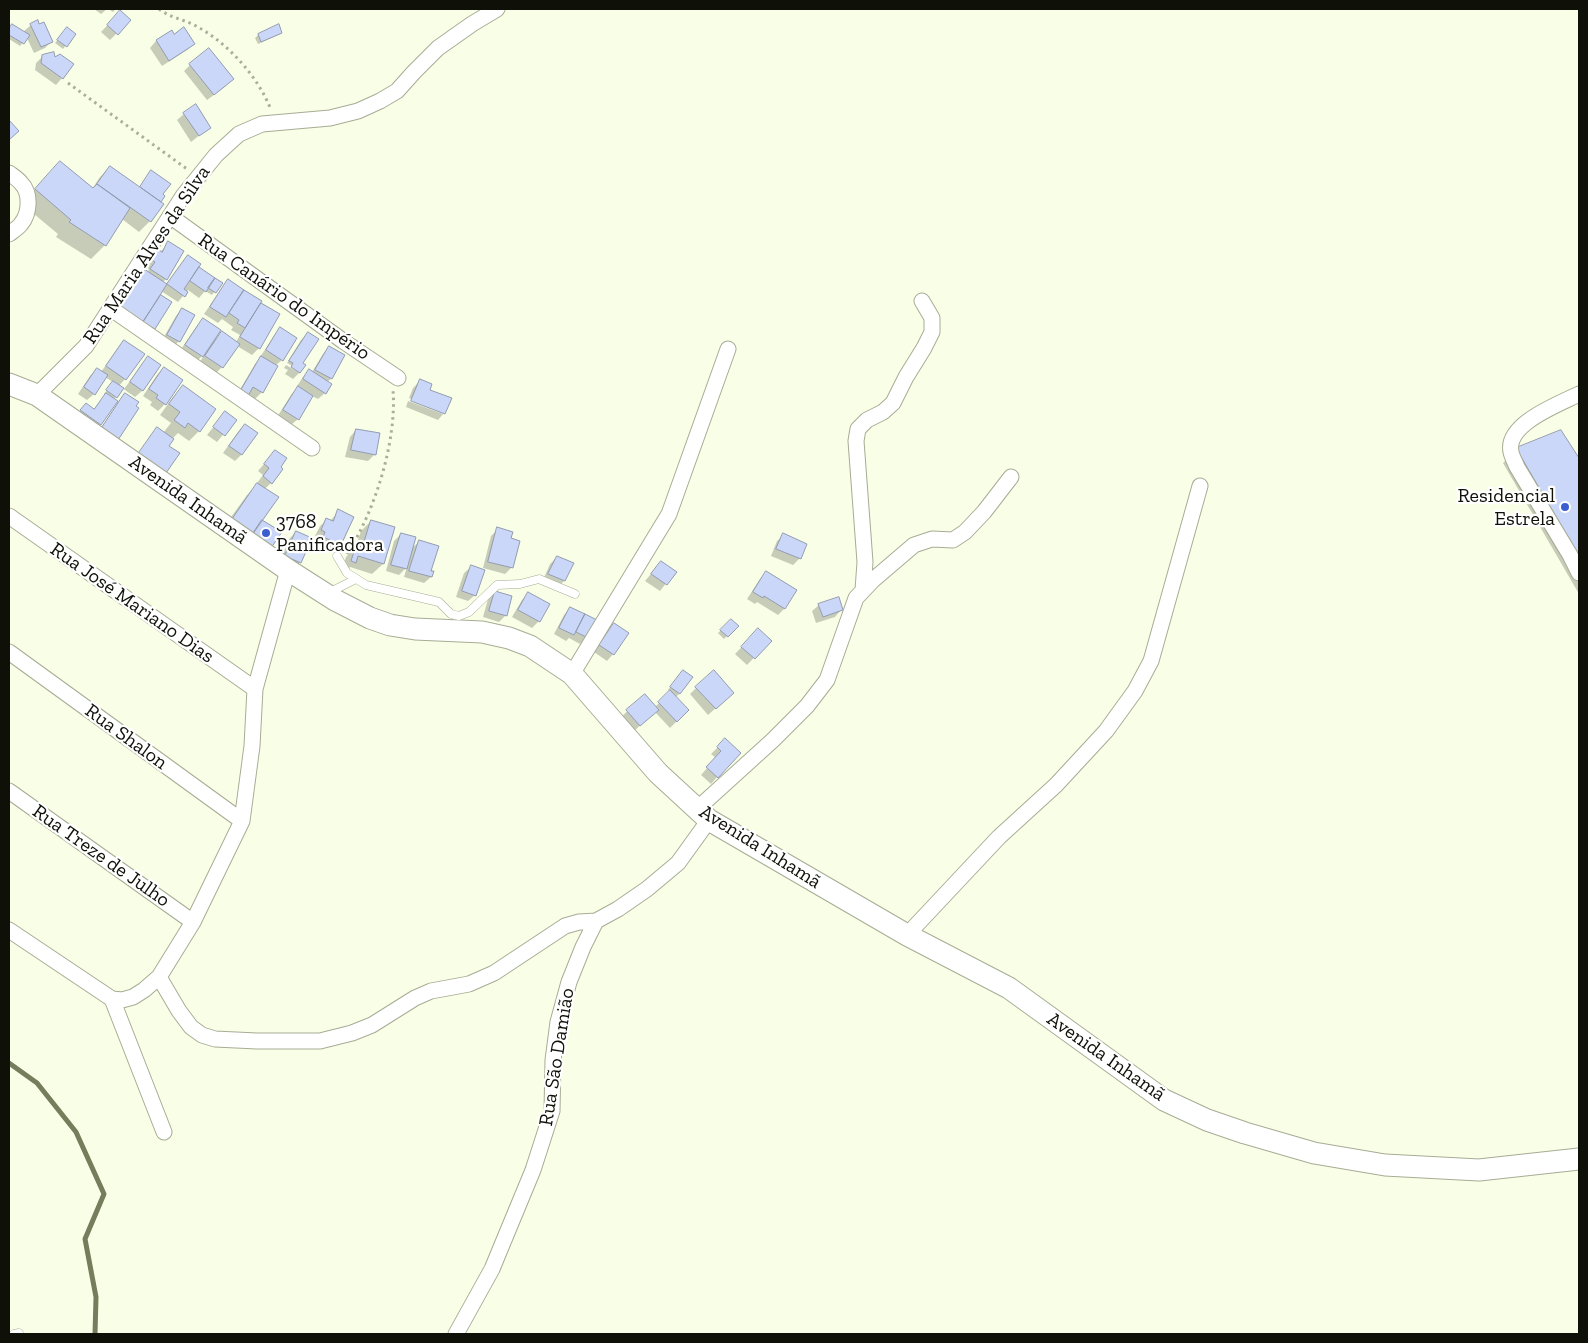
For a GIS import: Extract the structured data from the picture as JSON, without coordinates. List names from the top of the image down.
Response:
{
  "streets": {
    "street": [
      "Rua Maria Alves da Silva",
      "Rua Canário do Império",
      "Avenida Inhamã",
      "Rua José Mariano Dias",
      "Rua Shalon",
      "Rua Treze de Julho",
      "Rua São Damião"
    ]
  },
  "crossings": [
    ["Rua Maria Alves da Silva", "Rua Canário do Império"],
    ["Rua Maria Alves da Silva", "Avenida Inhamã"]
  ],
  "places": ["Residencial Estrela", "3768 Panificadora"]
}
